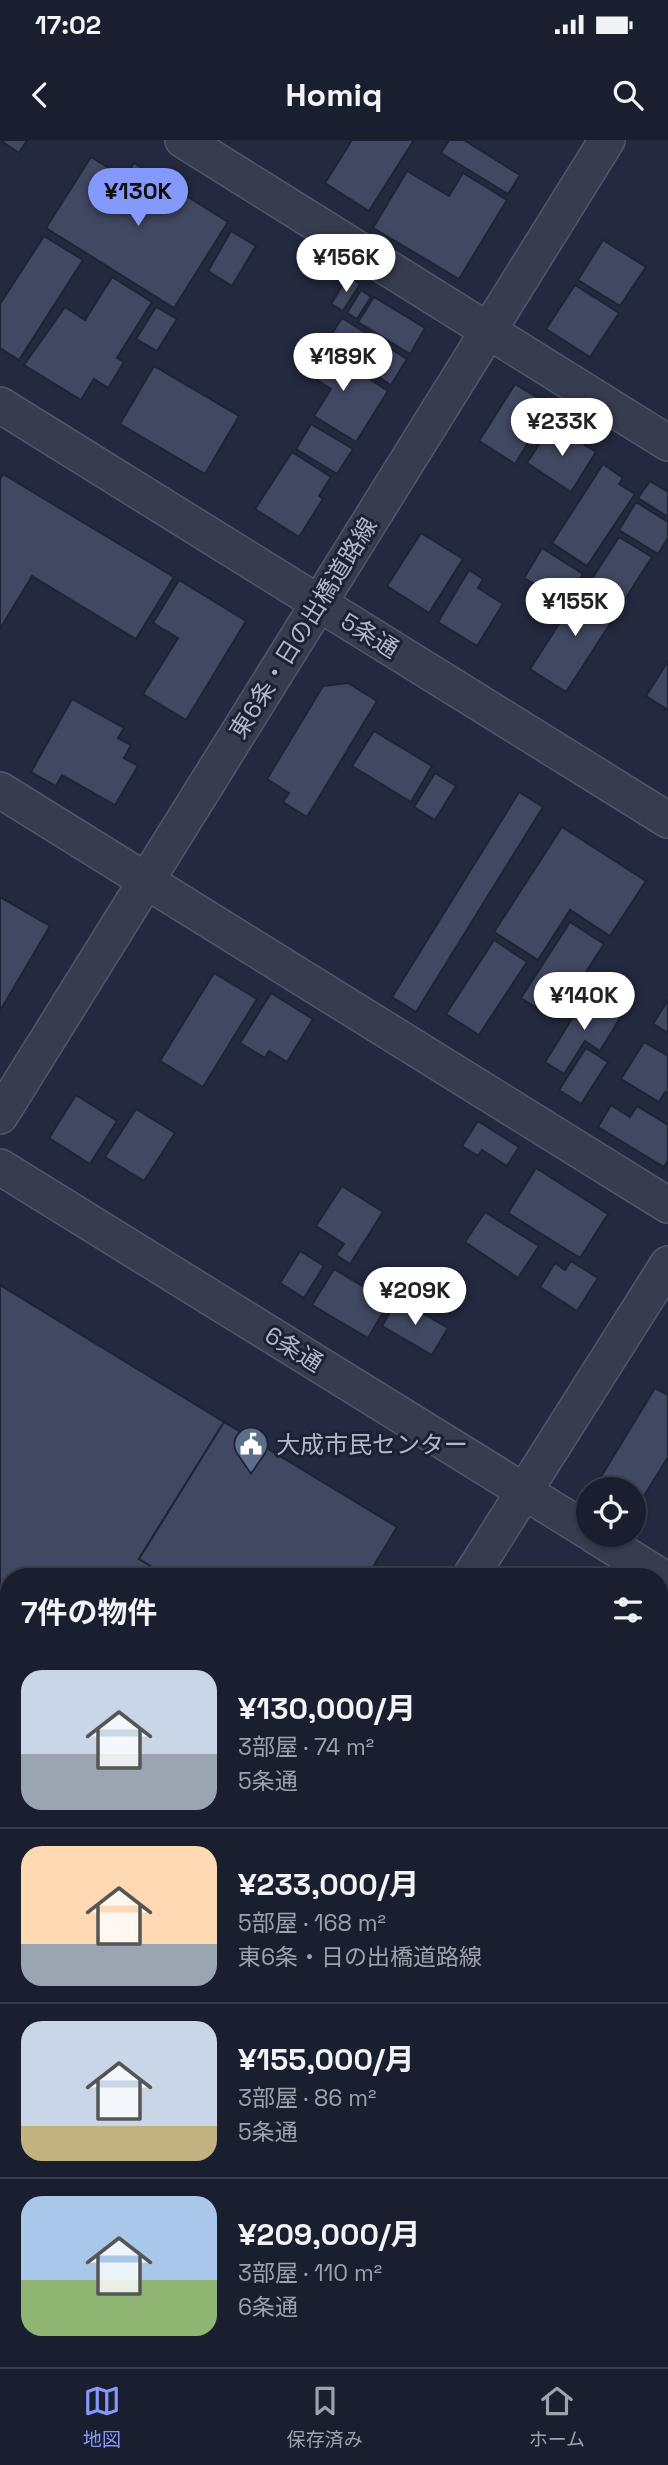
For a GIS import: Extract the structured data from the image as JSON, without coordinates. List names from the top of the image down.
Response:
{
  "streets": {
    "street": ["東6条・日の出橋道路線", "5条通", "6条通"]
  },
  "crossings": [
    ["東6条・日の出橋道路線", "5条通"]
  ],
  "places": {
    "public building": ["大成市民センター"]
  },
  "page": {
    "status": "17:02",
    "header": "Homiq",
    "price": [
      "¥130K",
      "¥156K",
      "¥189K",
      "¥233K",
      "¥155K",
      "¥140K",
      "¥209K"
    ],
    "heading": "7件の物件",
    "list": [
      {
        "name": "¥130,000/月",
        "note": "3部屋 · 74 m² · 5条通"
      },
      {
        "name": "¥233,000/月",
        "note": "5部屋 · 168 m² · 東6条・日の出橋道路線"
      },
      {
        "name": "¥155,000/月",
        "note": "3部屋 · 86 m² · 5条通"
      },
      {
        "name": "¥209,000/月",
        "note": "3部屋 · 110 m² · 6条通"
      }
    ],
    "tabs": ["地図", "保存済み", "ホーム"]
  }
}
